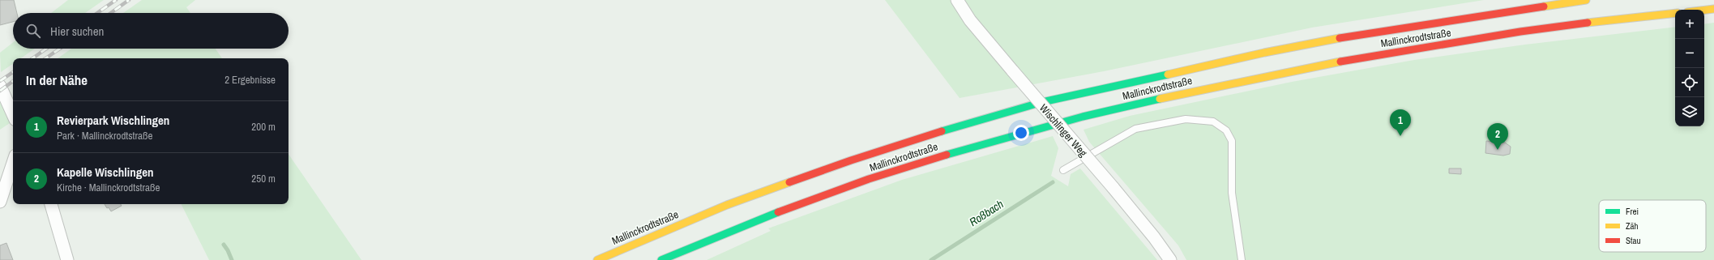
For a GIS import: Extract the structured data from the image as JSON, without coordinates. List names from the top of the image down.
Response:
{
  "streets": {
    "highway": ["Mallinckrodtstraße"],
    "street": ["Wischlinger Weg"]
  },
  "water": ["Roßbach"],
  "legend": ["Frei", "Zäh", "Stau"],
  "page": {
    "map_buttons": ["+", "−"],
    "search": "Hier suchen",
    "heading": ["In der Nähe", "2 Ergebnisse"],
    "list": [
      {
        "mark": "1",
        "name": "Revierpark Wischlingen",
        "note": "Park · Mallinckrodtstraße",
        "value": "200 m"
      },
      {
        "mark": "2",
        "name": "Kapelle Wischlingen",
        "note": "Kirche · Mallinckrodtstraße",
        "value": "250 m"
      }
    ],
    "pins": ["1", "2"]
  }
}
